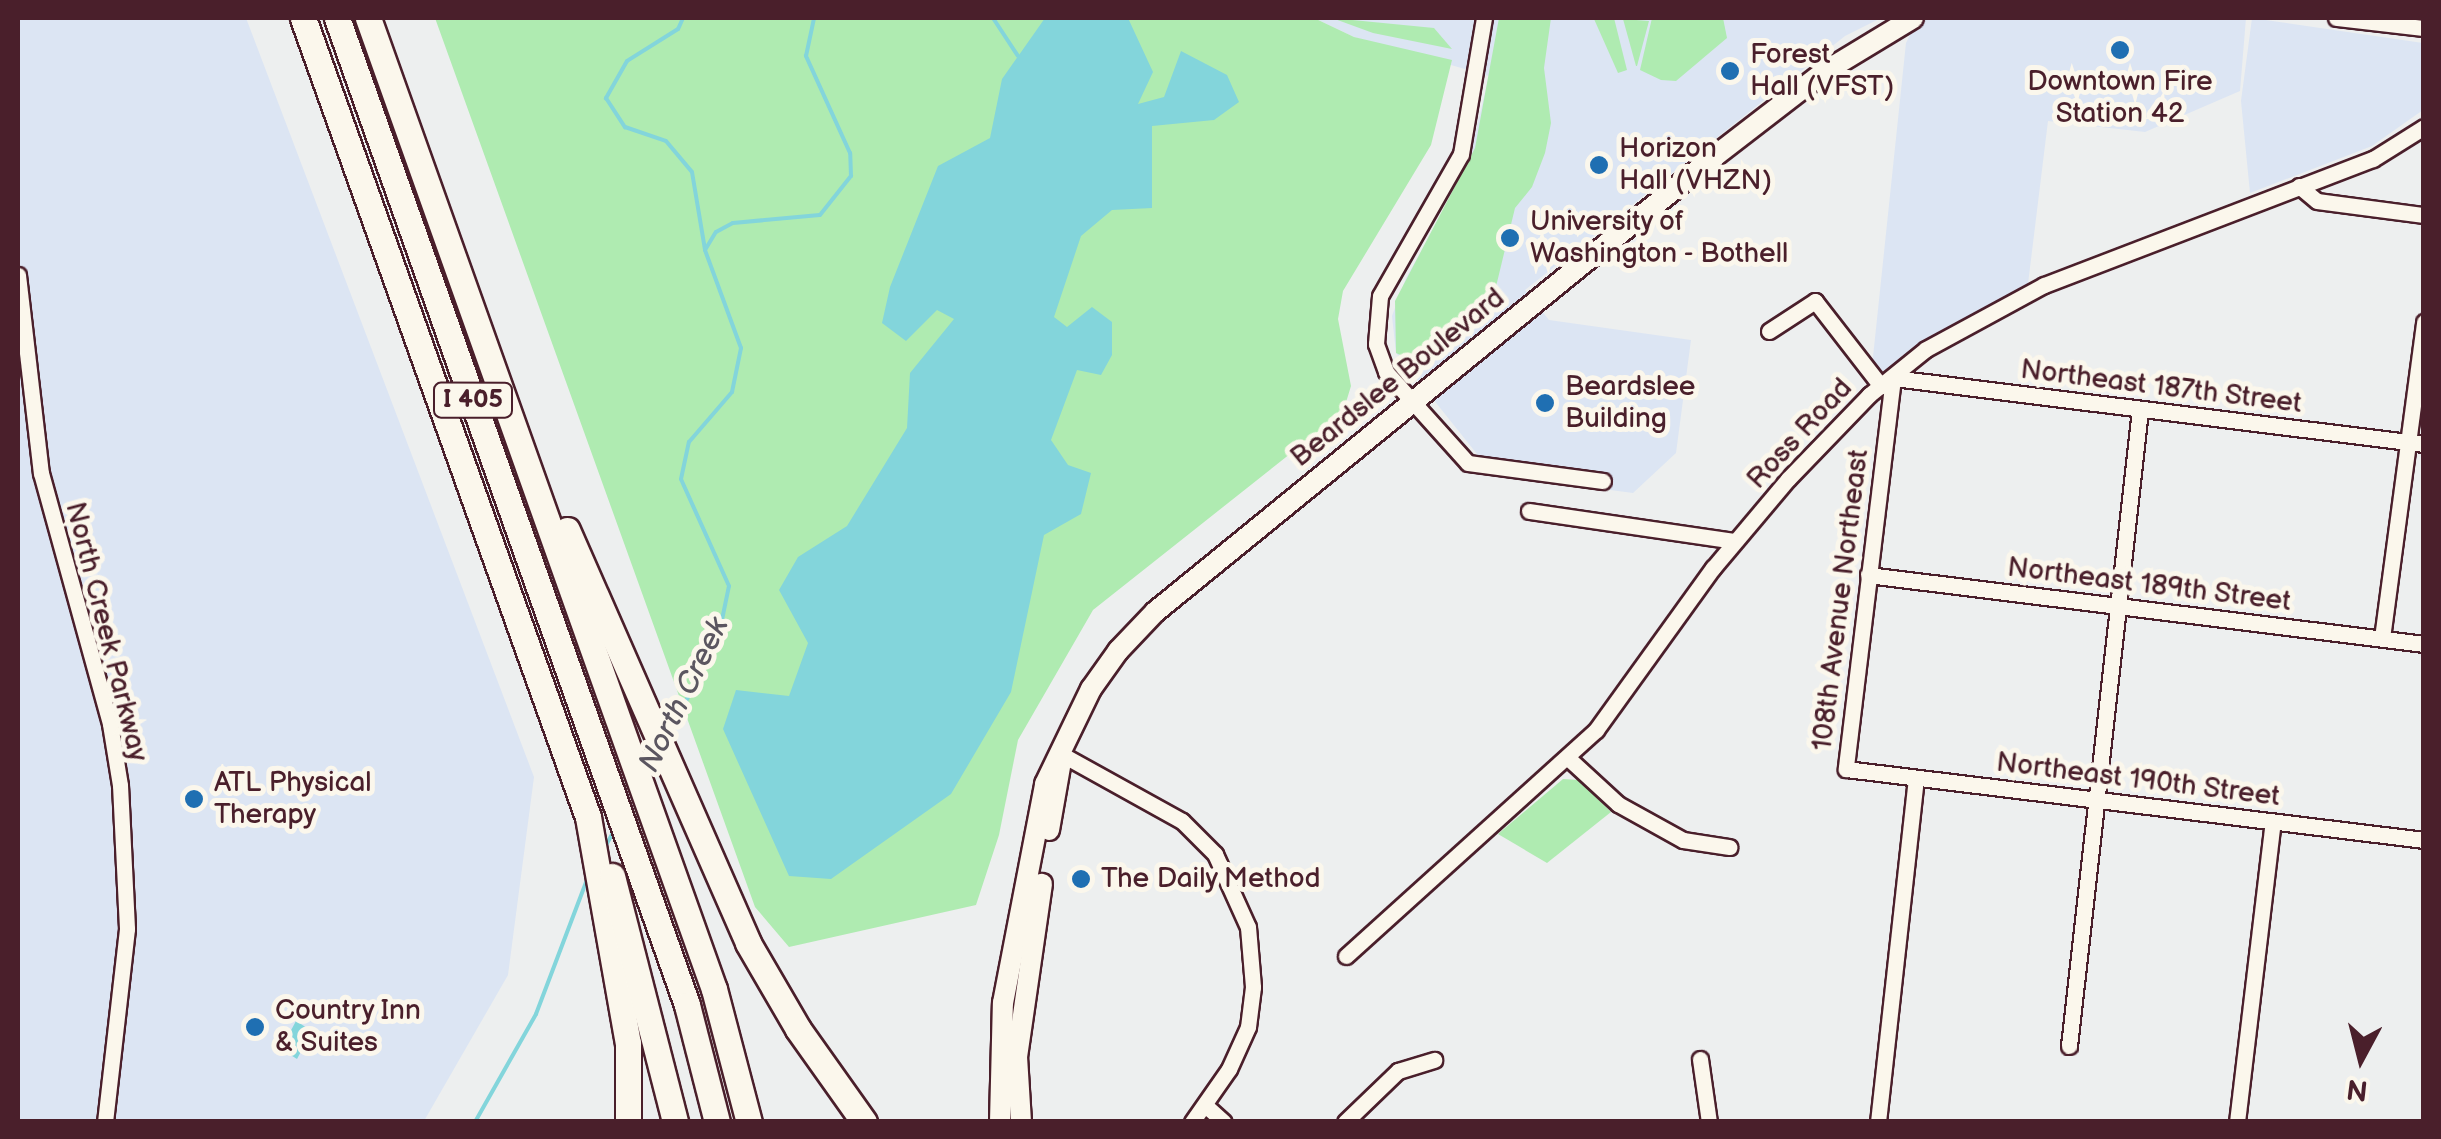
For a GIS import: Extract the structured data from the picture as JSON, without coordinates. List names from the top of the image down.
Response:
{
  "streets": {
    "highway": ["I 405"],
    "main road": ["Beardslee Boulevard"],
    "street": [
      "Northeast 187th Street",
      "Ross Road",
      "Northeast 189th Street",
      "108th Avenue Northeast",
      "North Creek Parkway",
      "Northeast 190th Street"
    ]
  },
  "crossings": [
    ["Northeast 187th Street", "Ross Road"],
    ["Northeast 187th Street", "108th Avenue Northeast"],
    ["Ross Road", "108th Avenue Northeast"],
    ["Northeast 189th Street", "108th Avenue Northeast"],
    ["108th Avenue Northeast", "Northeast 190th Street"]
  ],
  "water": ["North Creek"],
  "places": [
    "Downtown Fire Station 42",
    "Forest Hall (VFST)",
    "Horizon Hall (VHZN)",
    "University of Washington - Bothell",
    "Beardslee Building",
    "ATL Physical Therapy",
    "The Daily Method",
    "Country Inn & Suites"
  ],
  "north": "bottom"
}
